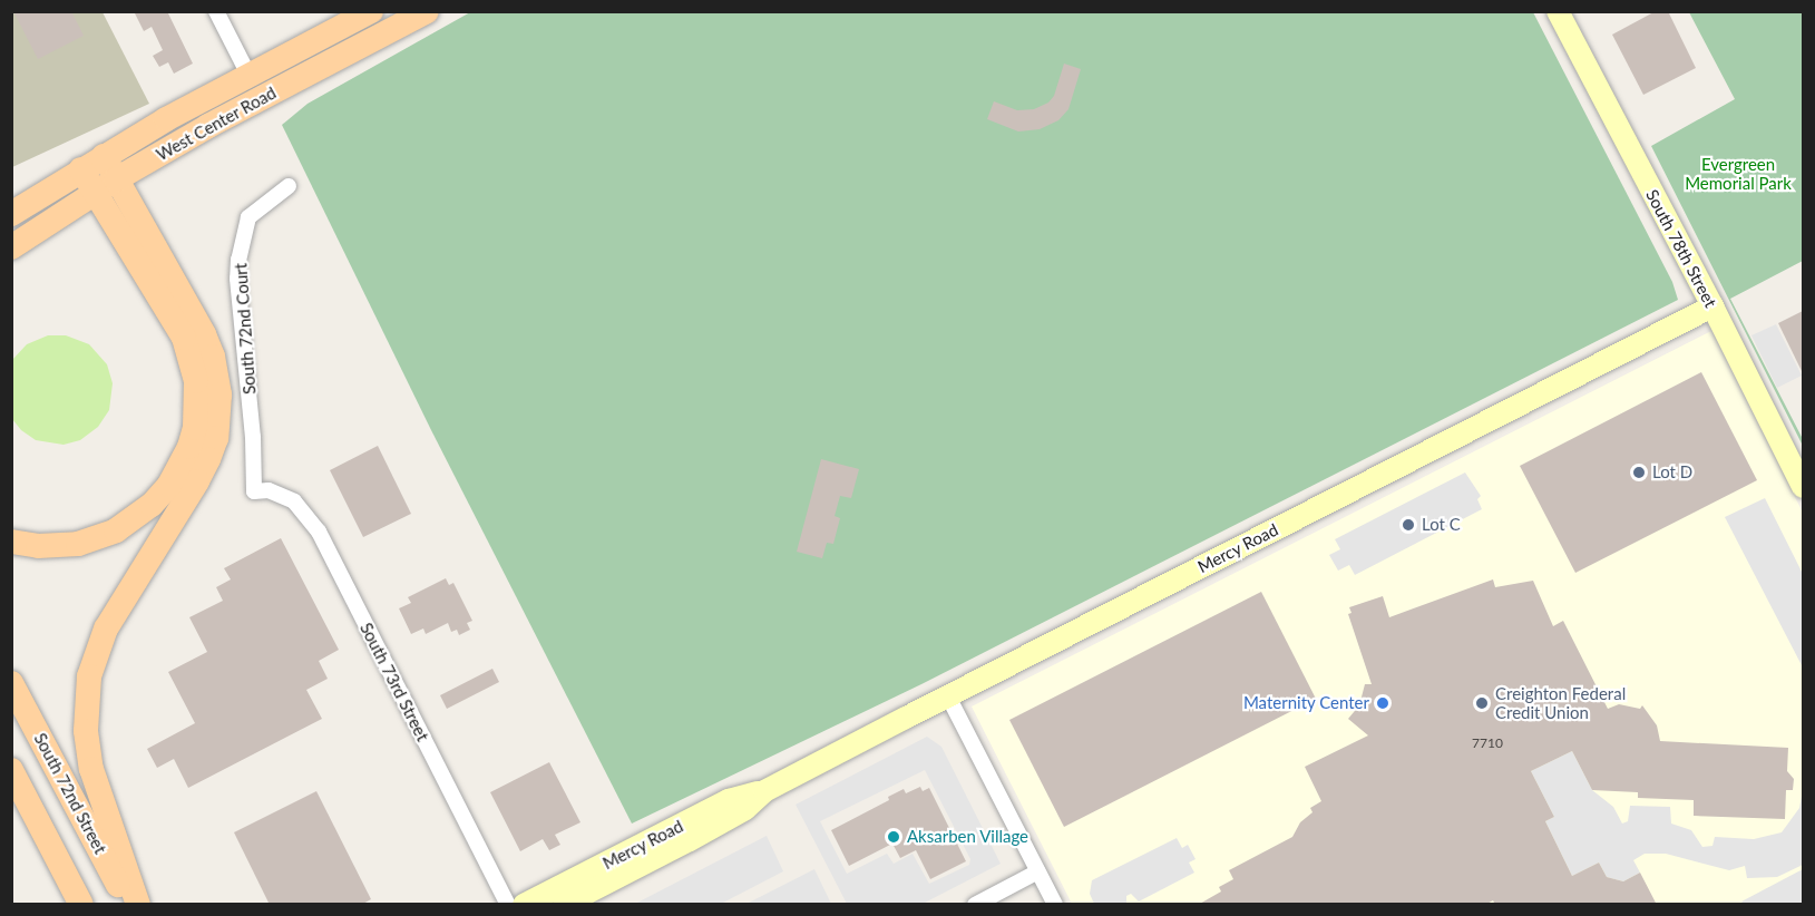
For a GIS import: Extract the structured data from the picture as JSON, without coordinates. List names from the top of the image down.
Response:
{
  "streets": {
    "main road": [
      "West Center Road",
      "South 78th Street",
      "Mercy Road",
      "South 72nd Street"
    ],
    "street": ["South 72nd Court", "South 73rd Street"]
  },
  "crossings": [
    ["South 78th Street", "Mercy Road"],
    ["South 72nd Court", "South 73rd Street"]
  ],
  "parks": ["Evergreen Memorial Park"],
  "places": [
    "Lot D",
    "Lot C",
    "Maternity Center",
    "Creighton Federal Credit Union",
    "Aksarben Village"
  ],
  "house_numbers": ["7710"]
}
